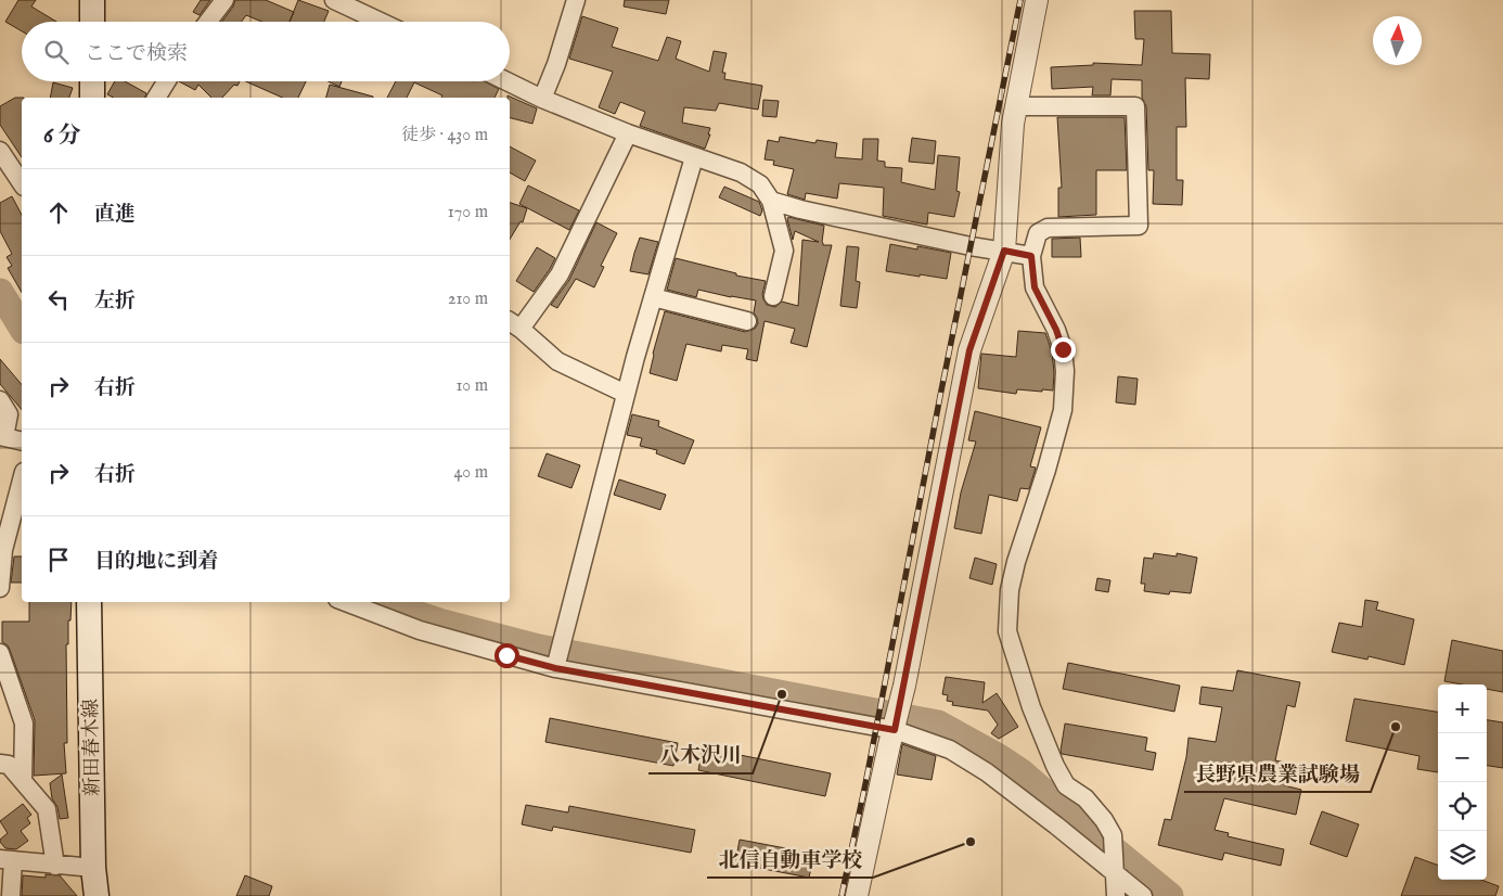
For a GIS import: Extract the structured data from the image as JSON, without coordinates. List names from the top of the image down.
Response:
{
  "streets": {
    "main road": ["新田春木線"]
  },
  "places": ["八木沢川", "長野県農業試験場", "北信自動車学校"],
  "north": "top",
  "page": {
    "search": "ここで検索",
    "heading": ["6 分", "徒歩 · 430 m"],
    "list": [
      ["直進", "170 m"],
      ["左折", "210 m"],
      ["右折", "10 m"],
      ["右折", "40 m"],
      "目的地に到着"
    ],
    "map_buttons": ["+", "−"]
  }
}
